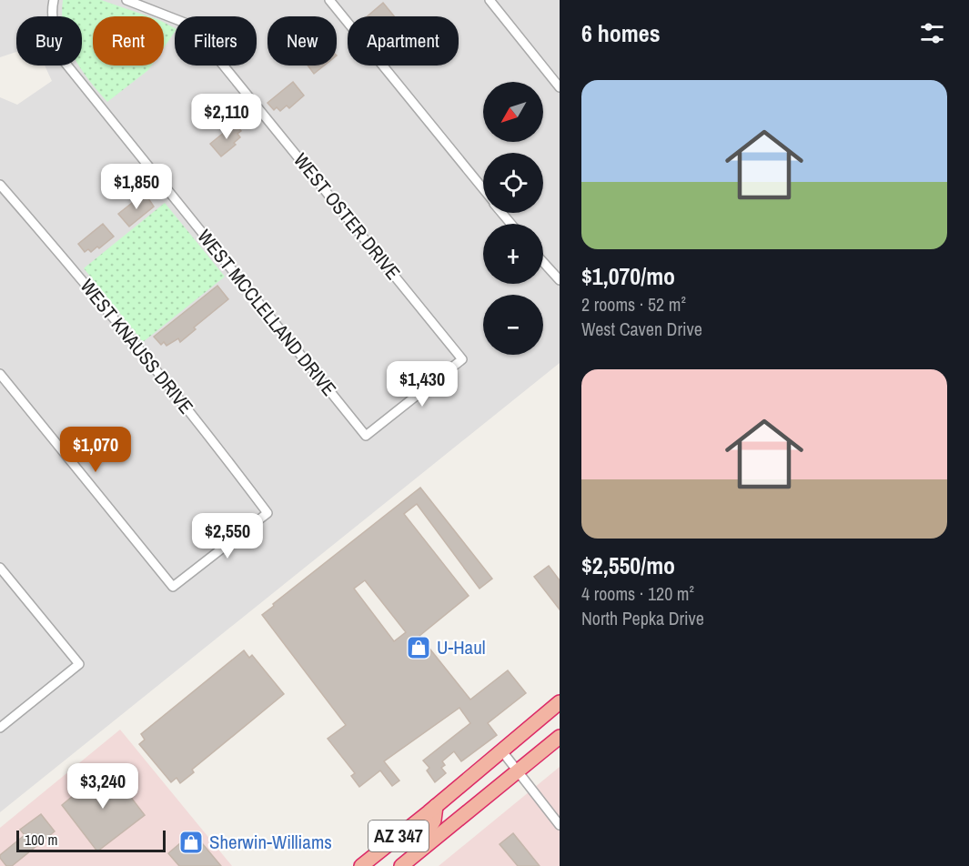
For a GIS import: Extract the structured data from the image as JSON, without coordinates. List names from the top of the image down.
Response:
{
  "streets": {
    "highway": ["AZ 347"],
    "street": ["WEST OSTER DRIVE", "WEST MCCLELLAND DRIVE", "WEST KNAUSS DRIVE"]
  },
  "crossings": [
    ["WEST OSTER DRIVE", "WEST MCCLELLAND DRIVE"]
  ],
  "places": {
    "shop": ["U-Haul", "Sherwin-Williams"]
  },
  "scale_bar": "100 m",
  "north": "bottom left",
  "page": {
    "heading": "6 homes",
    "chip": [
      "Buy",
      "Rent",
      "Filters",
      "New",
      "Apartment"
    ],
    "list": [
      {
        "name": "$1,070/mo",
        "note": "2 rooms · 52 m² · West Caven Drive"
      },
      {
        "name": "$2,550/mo",
        "note": "4 rooms · 120 m² · North Pepka Drive"
      }
    ],
    "map_buttons": ["+", "−"],
    "price": [
      "$2,110",
      "$1,850",
      "$1,430",
      "$1,070",
      "$2,550",
      "$3,240"
    ],
    "scale": "100 m"
  }
}
